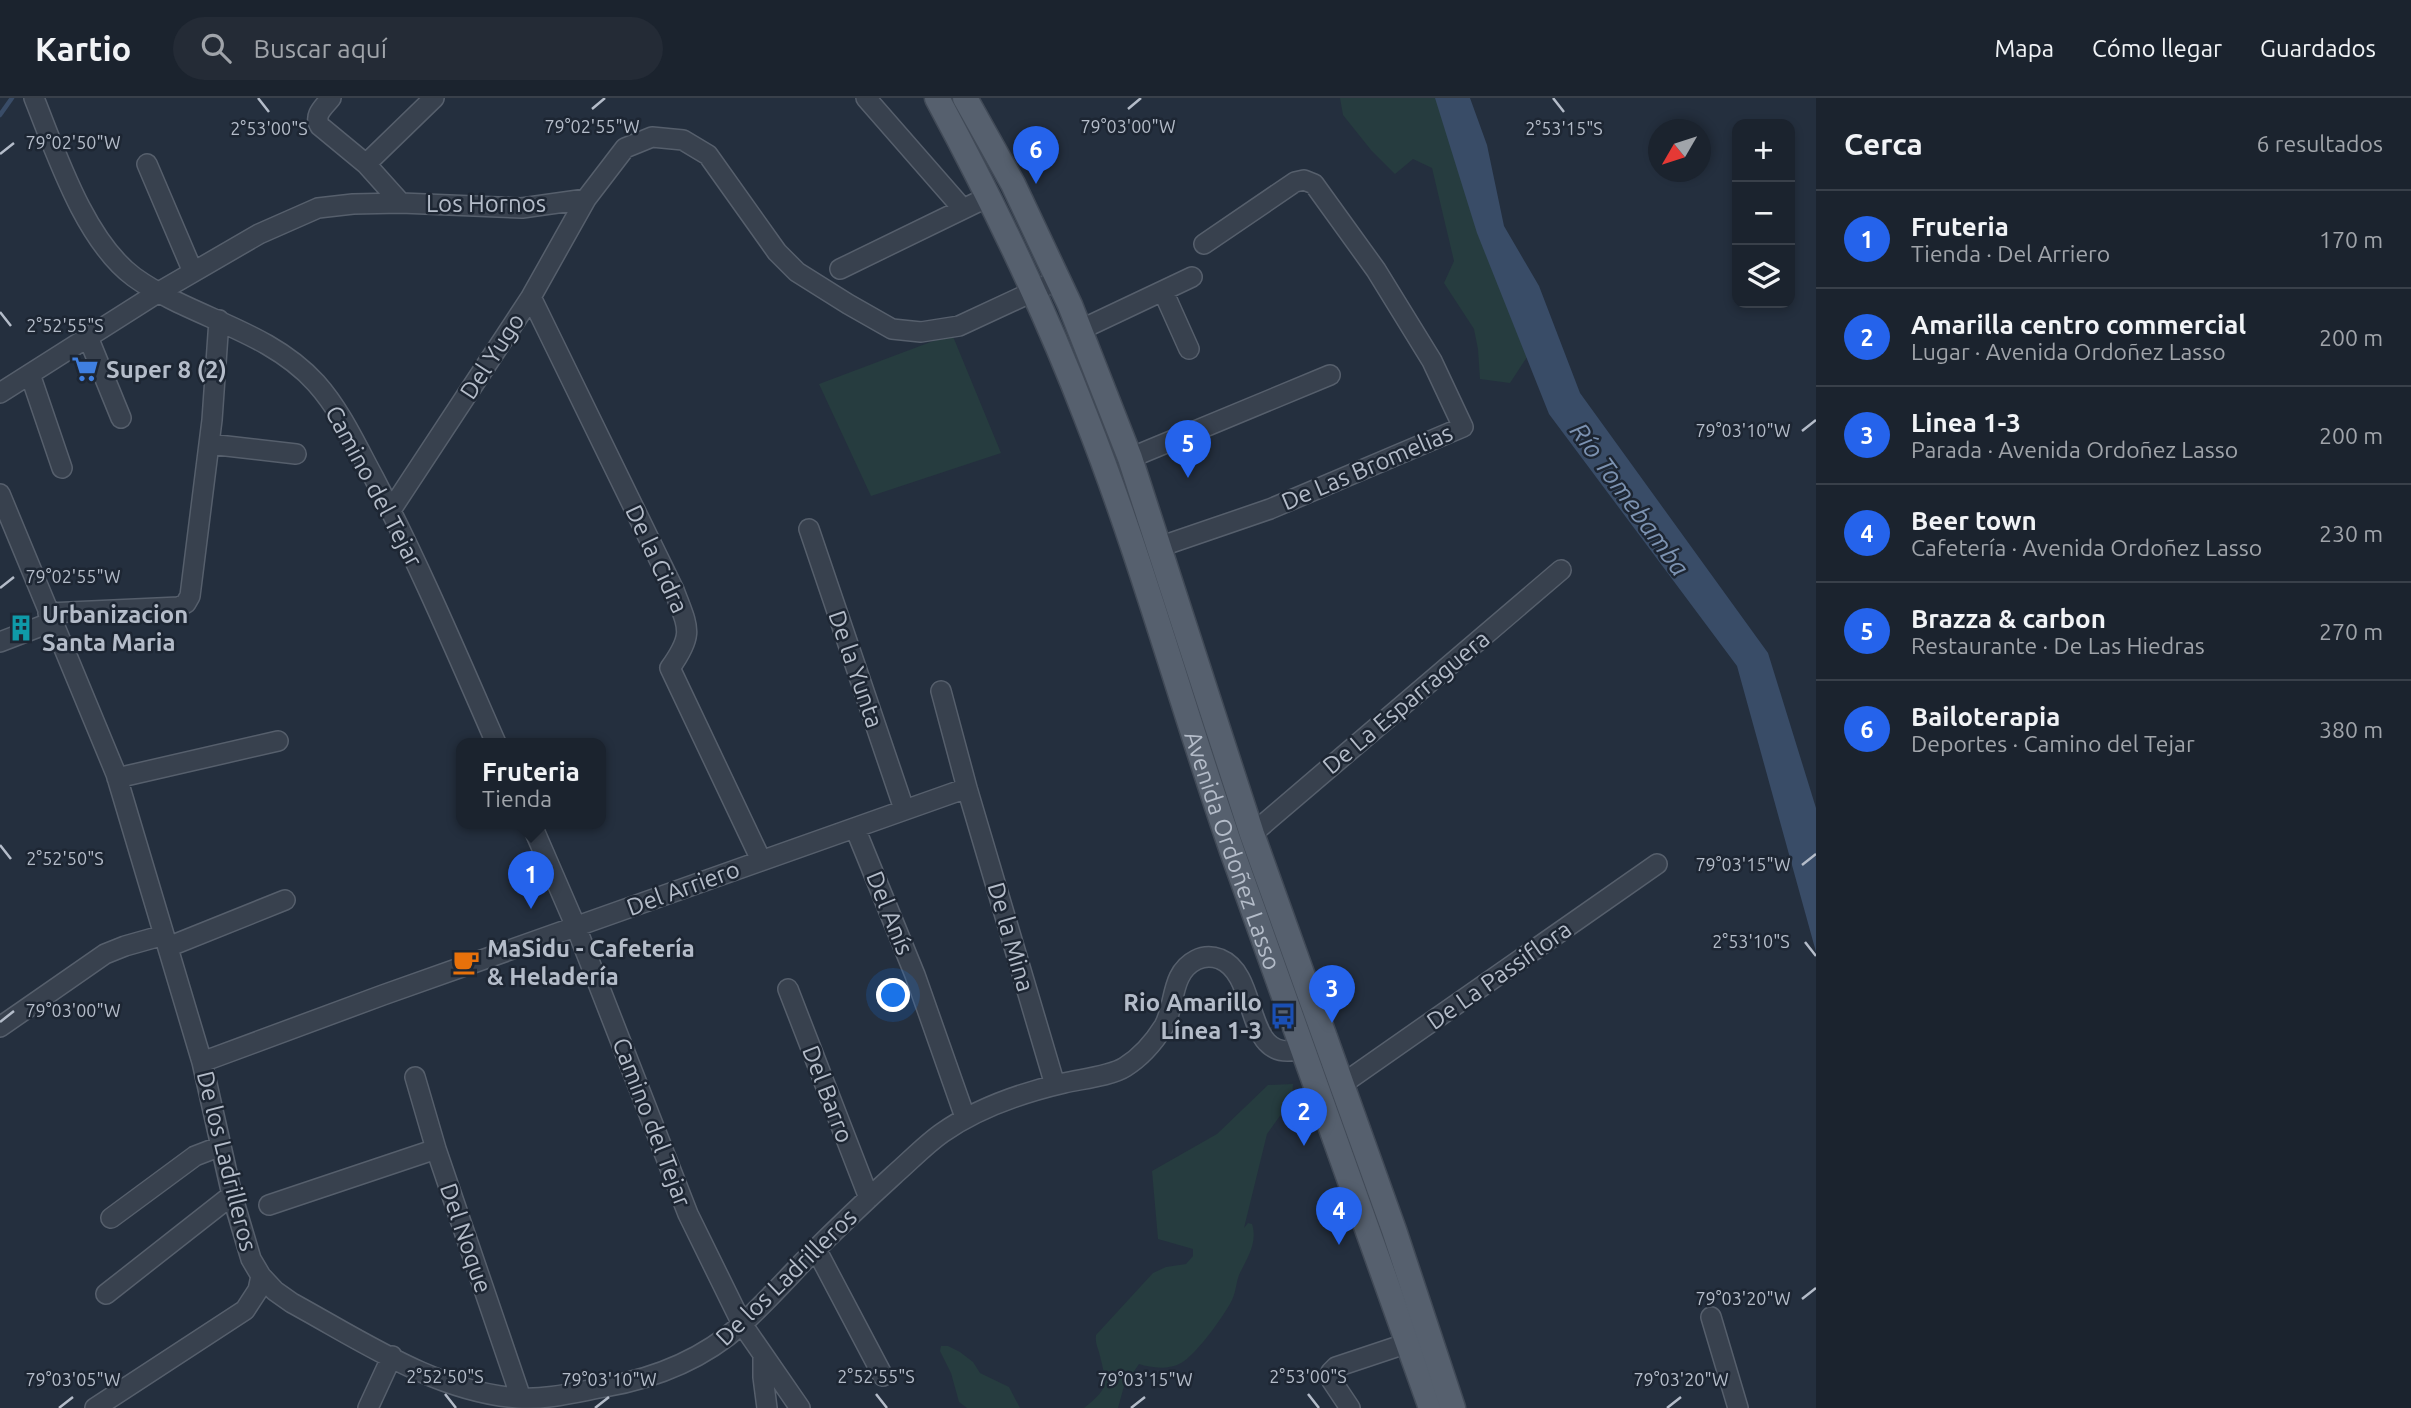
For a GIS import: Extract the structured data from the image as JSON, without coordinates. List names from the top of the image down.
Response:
{
  "streets": {
    "main road": ["Avenida Ordoñez Lasso"],
    "street": [
      "Los Hornos",
      "Del Yugo",
      "De Las Bromelias",
      "Camino del Tejar",
      "De la Cidra",
      "De la Yunta",
      "De La Esparraguera",
      "Del Arriero",
      "Del Anís",
      "De la Mina",
      "De La Passiflora",
      "Del Barro",
      "De los Ladrilleros",
      "Del Noque"
    ]
  },
  "crossings": [
    ["Los Hornos", "Del Yugo"],
    ["Los Hornos", "Camino del Tejar"],
    ["Del Yugo", "Camino del Tejar"],
    ["Del Yugo", "De la Cidra"],
    ["De Las Bromelias", "Avenida Ordoñez Lasso"],
    ["Camino del Tejar", "Del Arriero"],
    ["Camino del Tejar", "De los Ladrilleros"],
    ["De la Cidra", "Del Arriero"],
    ["De la Yunta", "Del Arriero"],
    ["De La Esparraguera", "Avenida Ordoñez Lasso"],
    ["Avenida Ordoñez Lasso", "De La Passiflora"],
    ["Avenida Ordoñez Lasso", "De los Ladrilleros"],
    ["Del Arriero", "Del Anís"],
    ["Del Arriero", "De la Mina"],
    ["Del Arriero", "De los Ladrilleros"],
    ["Del Anís", "De los Ladrilleros"],
    ["De la Mina", "De los Ladrilleros"],
    ["Del Barro", "De los Ladrilleros"],
    ["De los Ladrilleros", "Del Noque"]
  ],
  "water": ["Río Tomebamba"],
  "places": {
    "supermarket": ["Super 8 (2)"],
    "building": ["Urbanizacion Santa Maria"],
    "cafe": ["MaSidu - Cafetería & Heladería"],
    "bus stop": ["Rio Amarillo Línea 1-3"]
  },
  "north": "bottom left",
  "page": {
    "header": "Kartio",
    "search": "Buscar aquí",
    "nav": ["Mapa", "Cómo llegar", "Guardados"],
    "heading": ["Cerca", "6 resultados"],
    "map_buttons": ["+", "−"],
    "pins": [
      "6",
      "5",
      "1",
      "3",
      "2",
      "4"
    ],
    "list": [
      {
        "mark": "1",
        "name": "Fruteria",
        "note": "Tienda · Del Arriero",
        "value": "170 m"
      },
      {
        "mark": "2",
        "name": "Amarilla centro commercial",
        "note": "Lugar · Avenida Ordoñez Lasso",
        "value": "200 m"
      },
      {
        "mark": "3",
        "name": "Linea 1-3",
        "note": "Parada · Avenida Ordoñez Lasso",
        "value": "200 m"
      },
      {
        "mark": "4",
        "name": "Beer town",
        "note": "Cafetería · Avenida Ordoñez Lasso",
        "value": "230 m"
      },
      {
        "mark": "5",
        "name": "Brazza & carbon",
        "note": "Restaurante · De Las Hiedras",
        "value": "270 m"
      },
      {
        "mark": "6",
        "name": "Bailoterapia",
        "note": "Deportes · Camino del Tejar",
        "value": "380 m"
      }
    ],
    "popup": ["Fruteria", "Tienda"]
  },
  "coordinates": [
    "79°02'55\"W",
    "79°03'00\"W",
    "2°53'00\"S",
    "2°53'15\"S",
    "79°02'50\"W",
    "2°52'55\"S",
    "79°03'10\"W",
    "2°52'50\"S",
    "79°03'15\"W",
    "2°53'10\"S",
    "79°03'20\"W",
    "79°03'05\"W"
  ]
}
